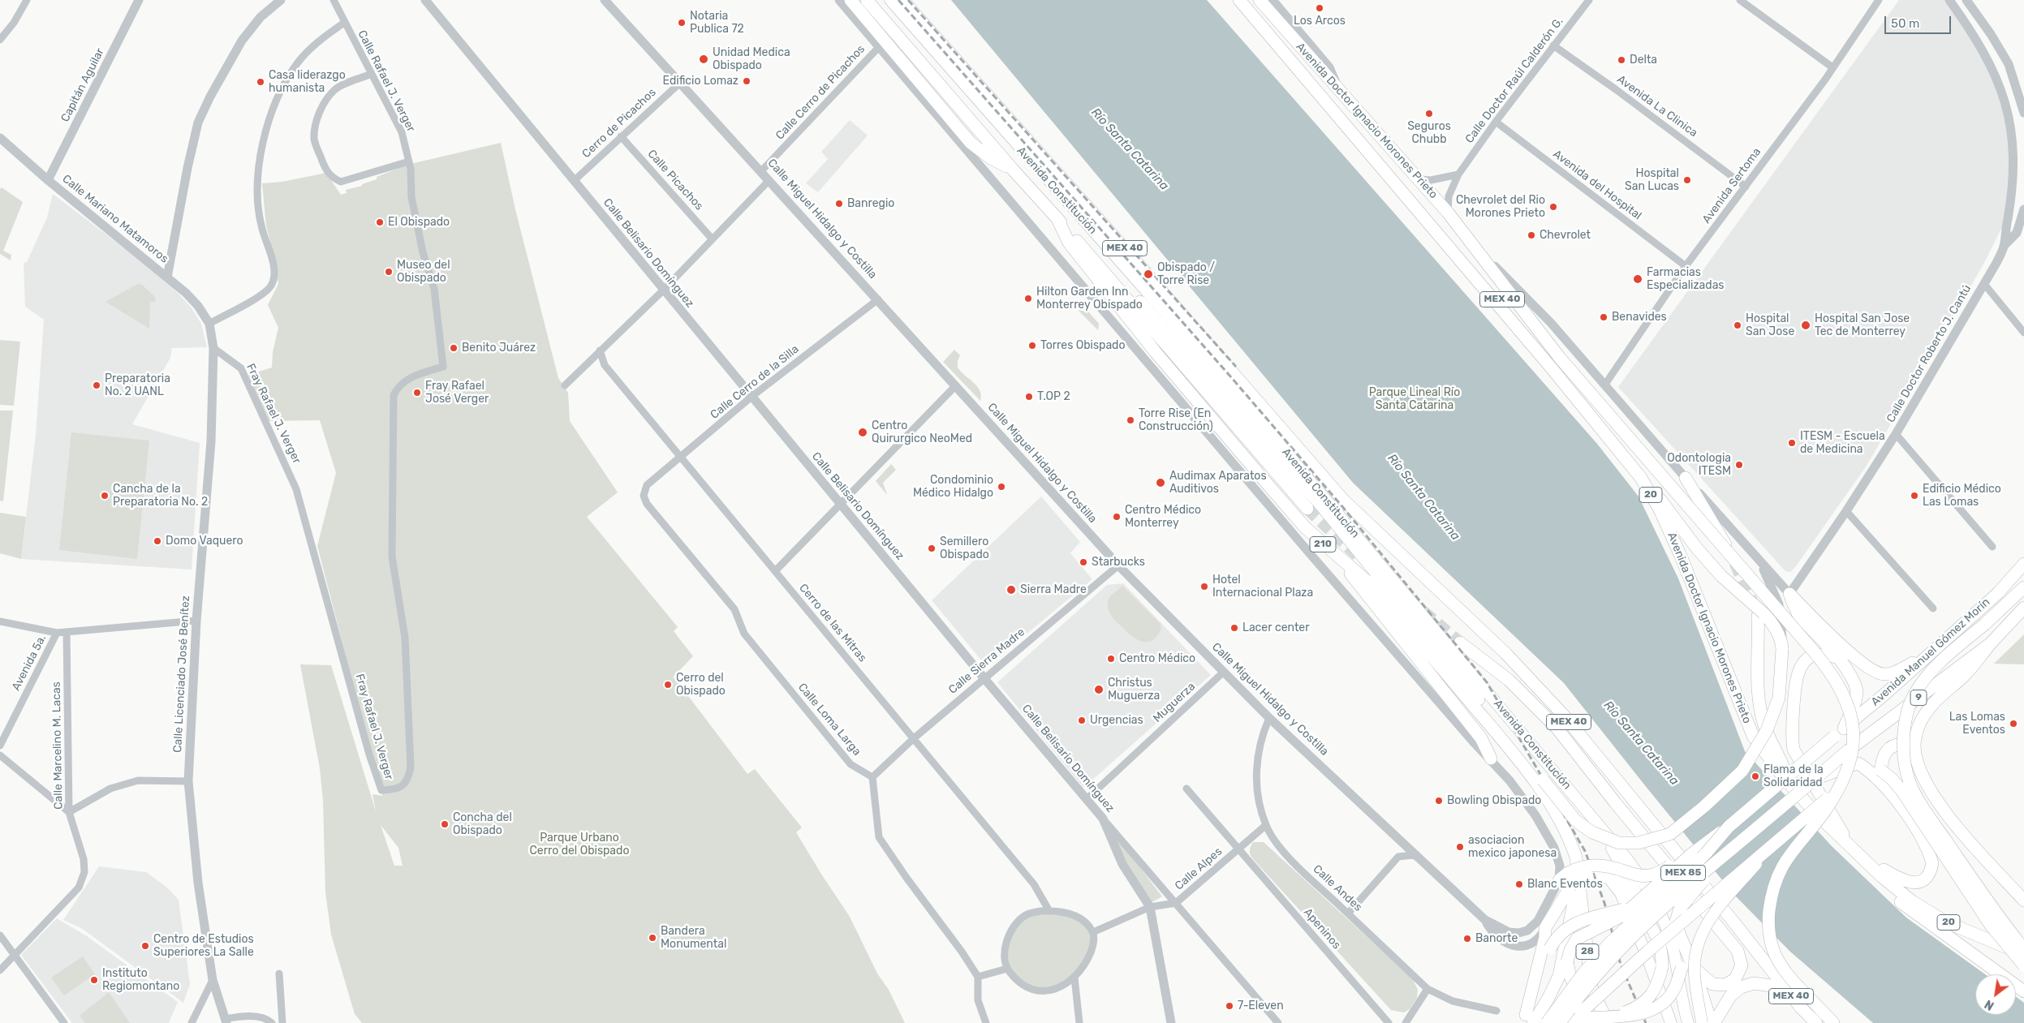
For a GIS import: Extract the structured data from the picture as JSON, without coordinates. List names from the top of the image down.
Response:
{
  "streets": {
    "highway": [
      "Avenida Doctor Ignacio Morones Prieto",
      "Avenida Constitución",
      "MEX 40",
      "20",
      "210",
      "Avenida Manuel Gómez Morín",
      "9",
      "MEX 85",
      "28"
    ],
    "street": [
      "Calle Doctor Raúl Calderón G.",
      "Calle Rafael J. Verger",
      "Capitán Aguilar",
      "Calle Cerro de Picachos",
      "Avenida La Clinica",
      "Cerro de Picachos",
      "Calle Picachos",
      "Avenida del Hospital",
      "Avenida Sertoma",
      "Calle Mariano Matamoros",
      "Calle Miguel Hidalgo y Costilla",
      "Calle Belisario Domínguez",
      "Calle Doctor Roberto J. Cantú",
      "Calle Cerro de la Silla",
      "Fray Rafael J. Verger",
      "Cerro de las Mitras",
      "Calle Sierra Madre",
      "Avenida 5a.",
      "Calle Licenciado José Benítez",
      "Muguerza",
      "Calle Loma Larga",
      "Calle Marcelino M. Lacas",
      "Calle Alpes",
      "Calle Andes",
      "Apeninos"
    ]
  },
  "crossings": [
    ["Calle Doctor Raúl Calderón G.", "Avenida La Clinica"],
    ["Calle Doctor Raúl Calderón G.", "Avenida Doctor Ignacio Morones Prieto"],
    ["Calle Doctor Raúl Calderón G.", "Avenida del Hospital"],
    ["Calle Rafael J. Verger", "Fray Rafael J. Verger"],
    ["Capitán Aguilar", "Calle Mariano Matamoros"],
    ["Calle Cerro de Picachos", "Calle Miguel Hidalgo y Costilla"],
    ["Avenida La Clinica", "Avenida Sertoma"],
    ["Avenida Doctor Ignacio Morones Prieto", "MEX 40"],
    ["Avenida Doctor Ignacio Morones Prieto", "20"],
    ["Cerro de Picachos", "Calle Picachos"],
    ["Cerro de Picachos", "Calle Miguel Hidalgo y Costilla"],
    ["Cerro de Picachos", "Calle Belisario Domínguez"],
    ["Avenida del Hospital", "Avenida Sertoma"],
    ["Avenida Constitución", "MEX 40"],
    ["Avenida Constitución", "210"],
    ["Calle Mariano Matamoros", "Calle Licenciado José Benítez"],
    ["Calle Miguel Hidalgo y Costilla", "Calle Cerro de la Silla"],
    ["Calle Miguel Hidalgo y Costilla", "Calle Sierra Madre"],
    ["Calle Miguel Hidalgo y Costilla", "Muguerza"],
    ["Calle Miguel Hidalgo y Costilla", "Calle Andes"],
    ["Calle Belisario Domínguez", "Calle Cerro de la Silla"],
    ["Calle Belisario Domínguez", "Calle Sierra Madre"],
    ["Calle Belisario Domínguez", "Muguerza"],
    ["Calle Belisario Domínguez", "Calle Alpes"],
    ["Calle Cerro de la Silla", "Cerro de las Mitras"],
    ["Calle Cerro de la Silla", "Calle Loma Larga"],
    ["Fray Rafael J. Verger", "Calle Licenciado José Benítez"],
    ["210", "28"],
    ["Cerro de las Mitras", "Calle Sierra Madre"],
    ["Cerro de las Mitras", "Calle Alpes"],
    ["Avenida Manuel Gómez Morín", "MEX 85"],
    ["Calle Sierra Madre", "Calle Loma Larga"],
    ["Calle Alpes", "Calle Andes"],
    ["Calle Alpes", "Apeninos"]
  ],
  "water": ["Río Santa Catarina"],
  "parks": ["Parque Lineal Río Santa Catarina", "Parque Urbano Cerro del Obispado"],
  "places": [
    "Los Arcos",
    "Notaria Publica 72",
    "Unidad Medica Obispado",
    "Delta",
    "Edificio Lomaz",
    "Casa liderazgo humanista",
    "Seguros Chubb",
    "Hospital San Lucas",
    "Banregio",
    "Chevrolet del Rio Morones Prieto",
    "El Obispado",
    "Chevrolet",
    "Museo del Obispado",
    "Obispado / Torre Rise",
    "Farmacias Especializadas",
    "Hilton Garden Inn Monterrey Obispado",
    "Benavides",
    "Hospital San Jose",
    "Hospital San Jose Tec de Monterrey",
    "Torres Obispado",
    "Benito Juárez",
    "Preparatoria No. 2 UANL",
    "Fray Rafael José Verger",
    "T.OP 2",
    "Torre Rise (En Construcción)",
    "Centro Quirurgico NeoMed",
    "ITESM - Escuela de Medicina",
    "Odontologia ITESM",
    "Audimax Aparatos Auditivos",
    "Condominio Médico Hidalgo",
    "Cancha de la Preparatoria No. 2",
    "Edificio Médico Las Lomas",
    "Centro Médico Monterrey",
    "Domo Vaquero",
    "Semillero Obispado",
    "Starbucks",
    "Hotel Internacional Plaza",
    "Sierra Madre",
    "Lacer center",
    "Centro Médico",
    "Cerro del Obispado",
    "Christus Muguerza",
    "Urgencias",
    "Las Lomas Eventos",
    "Flama de la Solidaridad",
    "Bowling Obispado",
    "Concha del Obispado",
    "asociacion mexico japonesa",
    "Blanc Eventos",
    "Bandera Monumental",
    "Banorte",
    "Centro de Estudios Superiores La Salle",
    "Instituto Regiomontano",
    "7-Eleven"
  ],
  "scale_bar": "50 m",
  "north": "bottom left"
}
